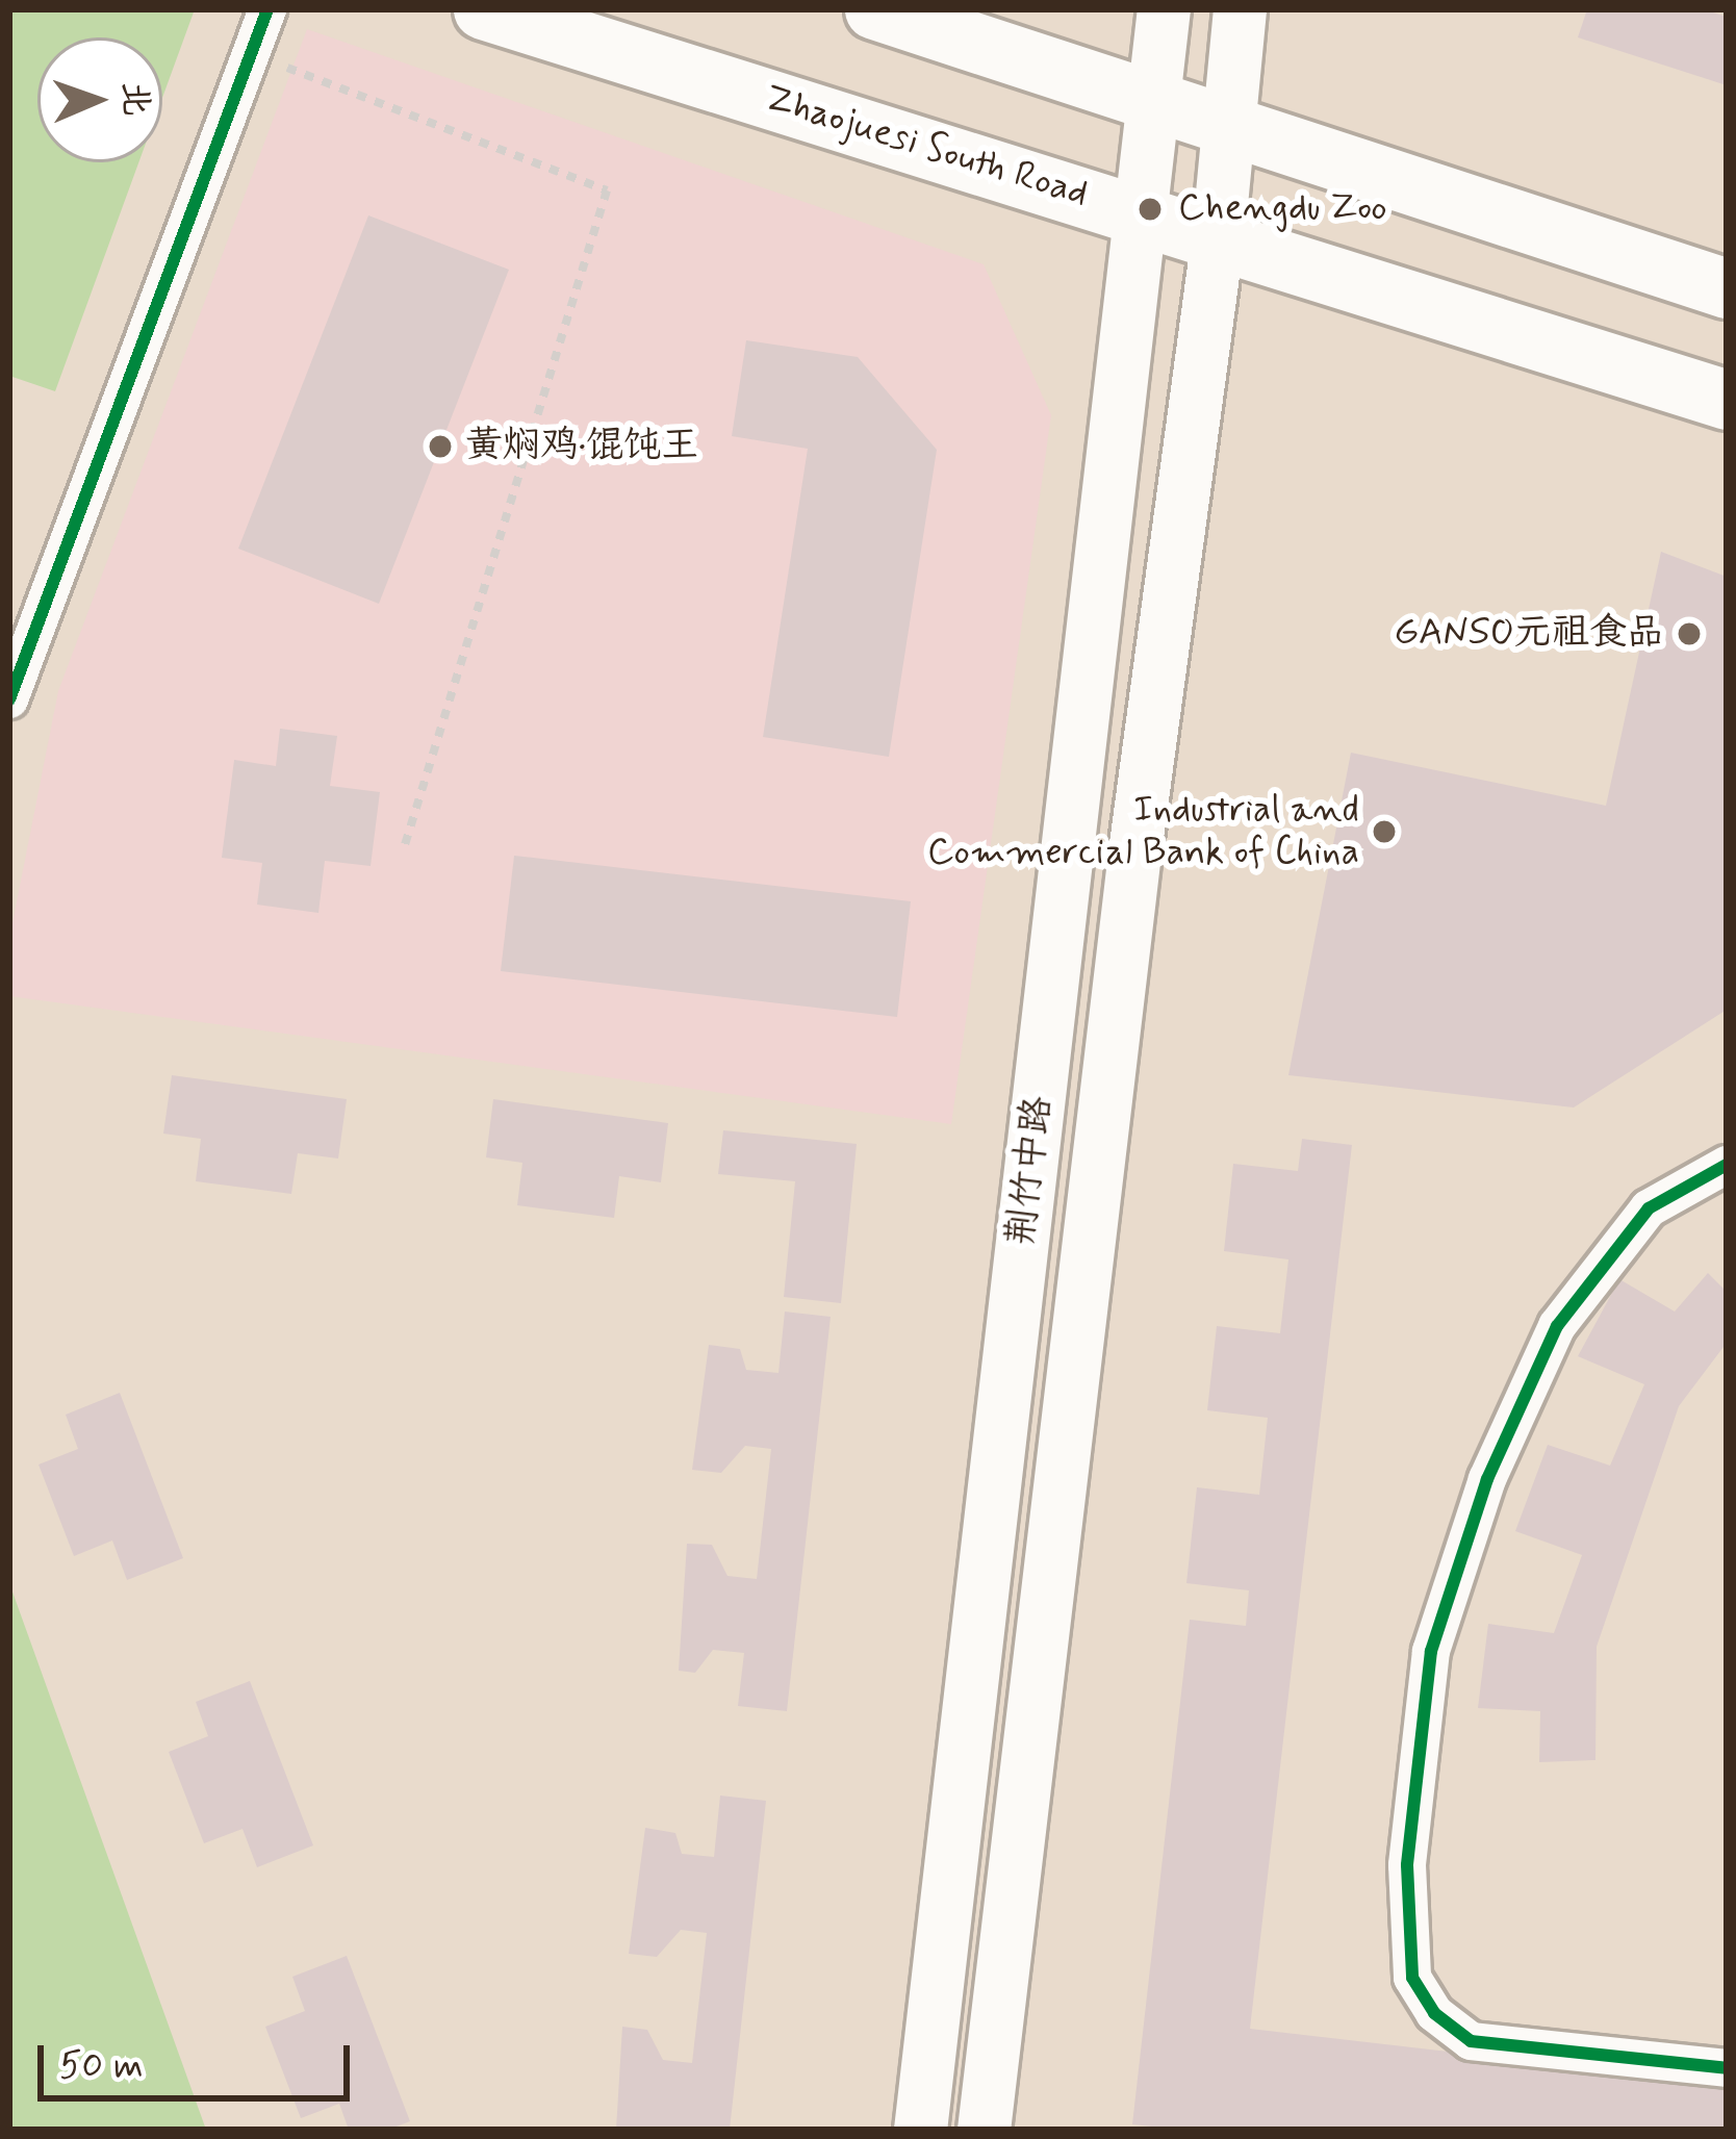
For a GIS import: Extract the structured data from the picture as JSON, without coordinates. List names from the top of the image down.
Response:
{
  "streets": {
    "main road": ["Zhaojuesi South Road", "荆竹中路"]
  },
  "crossings": [
    ["Zhaojuesi South Road", "荆竹中路"]
  ],
  "places": [
    "Chengdu Zoo",
    "黄焖鸡·馄饨王",
    "GANSO元祖食品",
    "Industrial and Commercial Bank of China"
  ],
  "scale_bar": "50 m",
  "north": "right"
}
